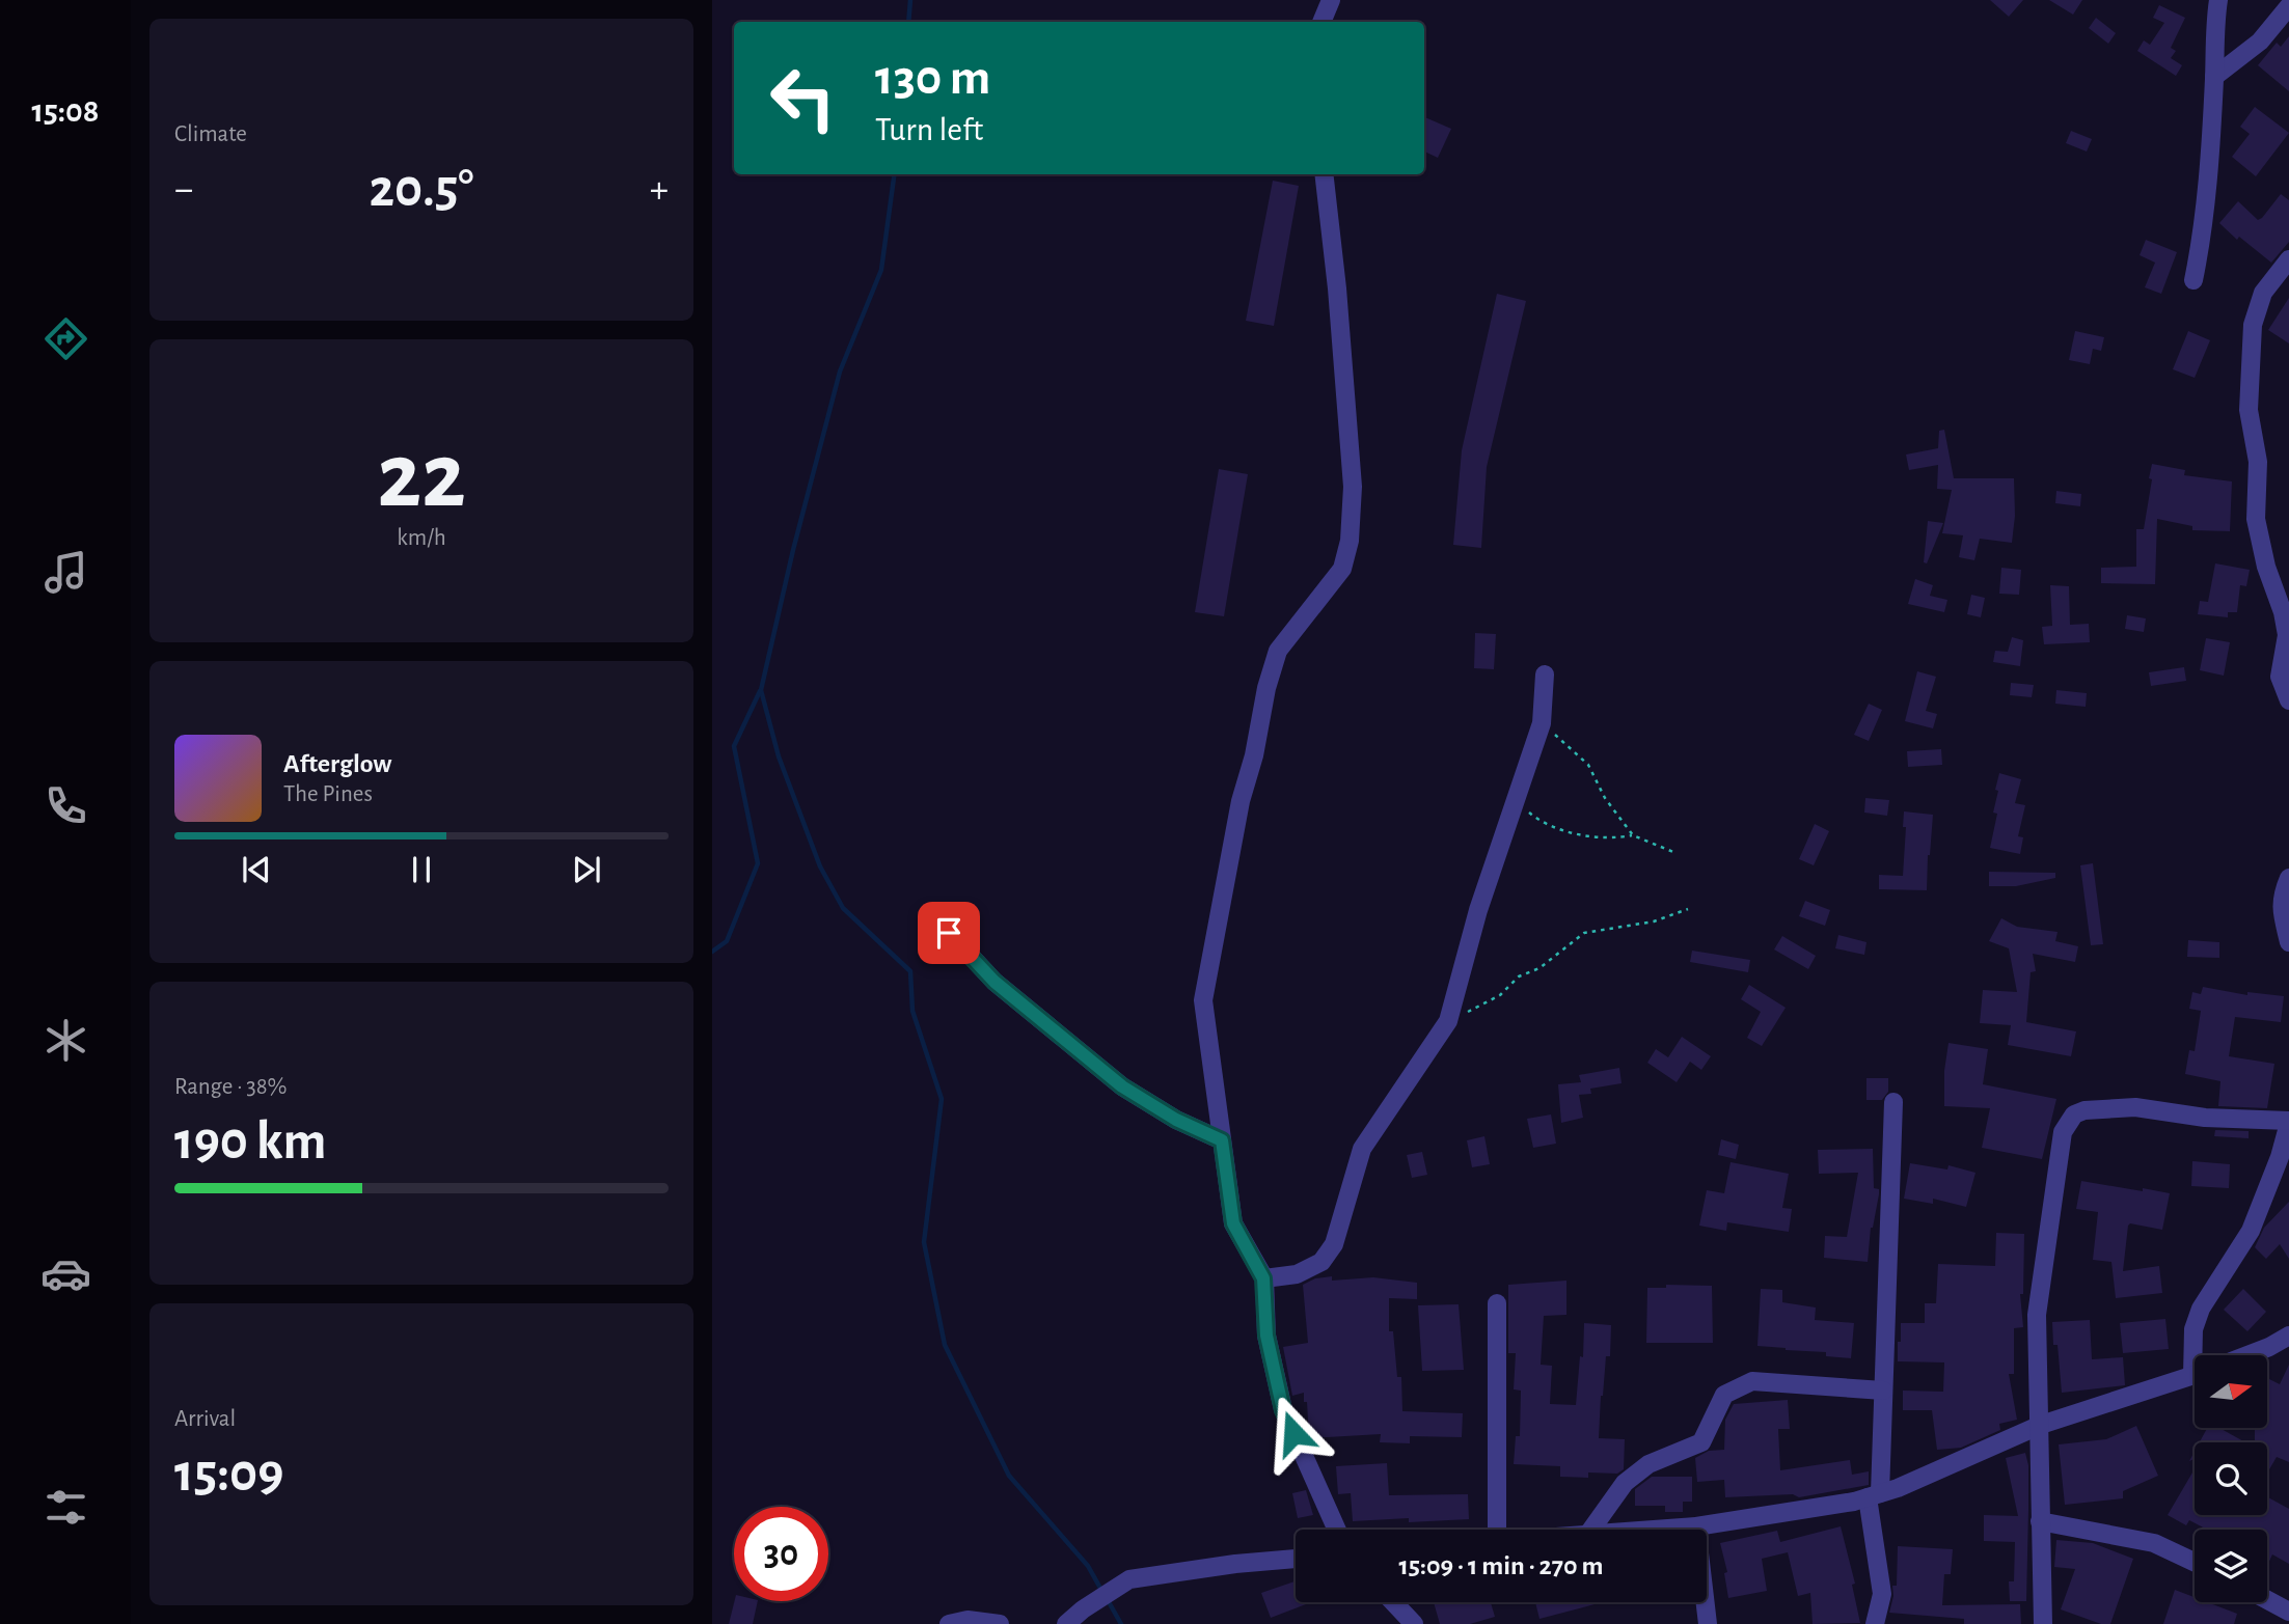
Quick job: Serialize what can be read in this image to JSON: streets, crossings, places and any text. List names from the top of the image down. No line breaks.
{"north":"right","page":{"tabs":"15:08","tile":["Climate",["22","km/h"],["Range · 38%","190 km"],["Arrival","15:09"]],"turn":["130 m","Turn left"],"heat":["−","20.5°","+"],"song":["Afterglow","The Pines"],"limit":"30","trip":"15:09 · 1 min · 270 m"}}
